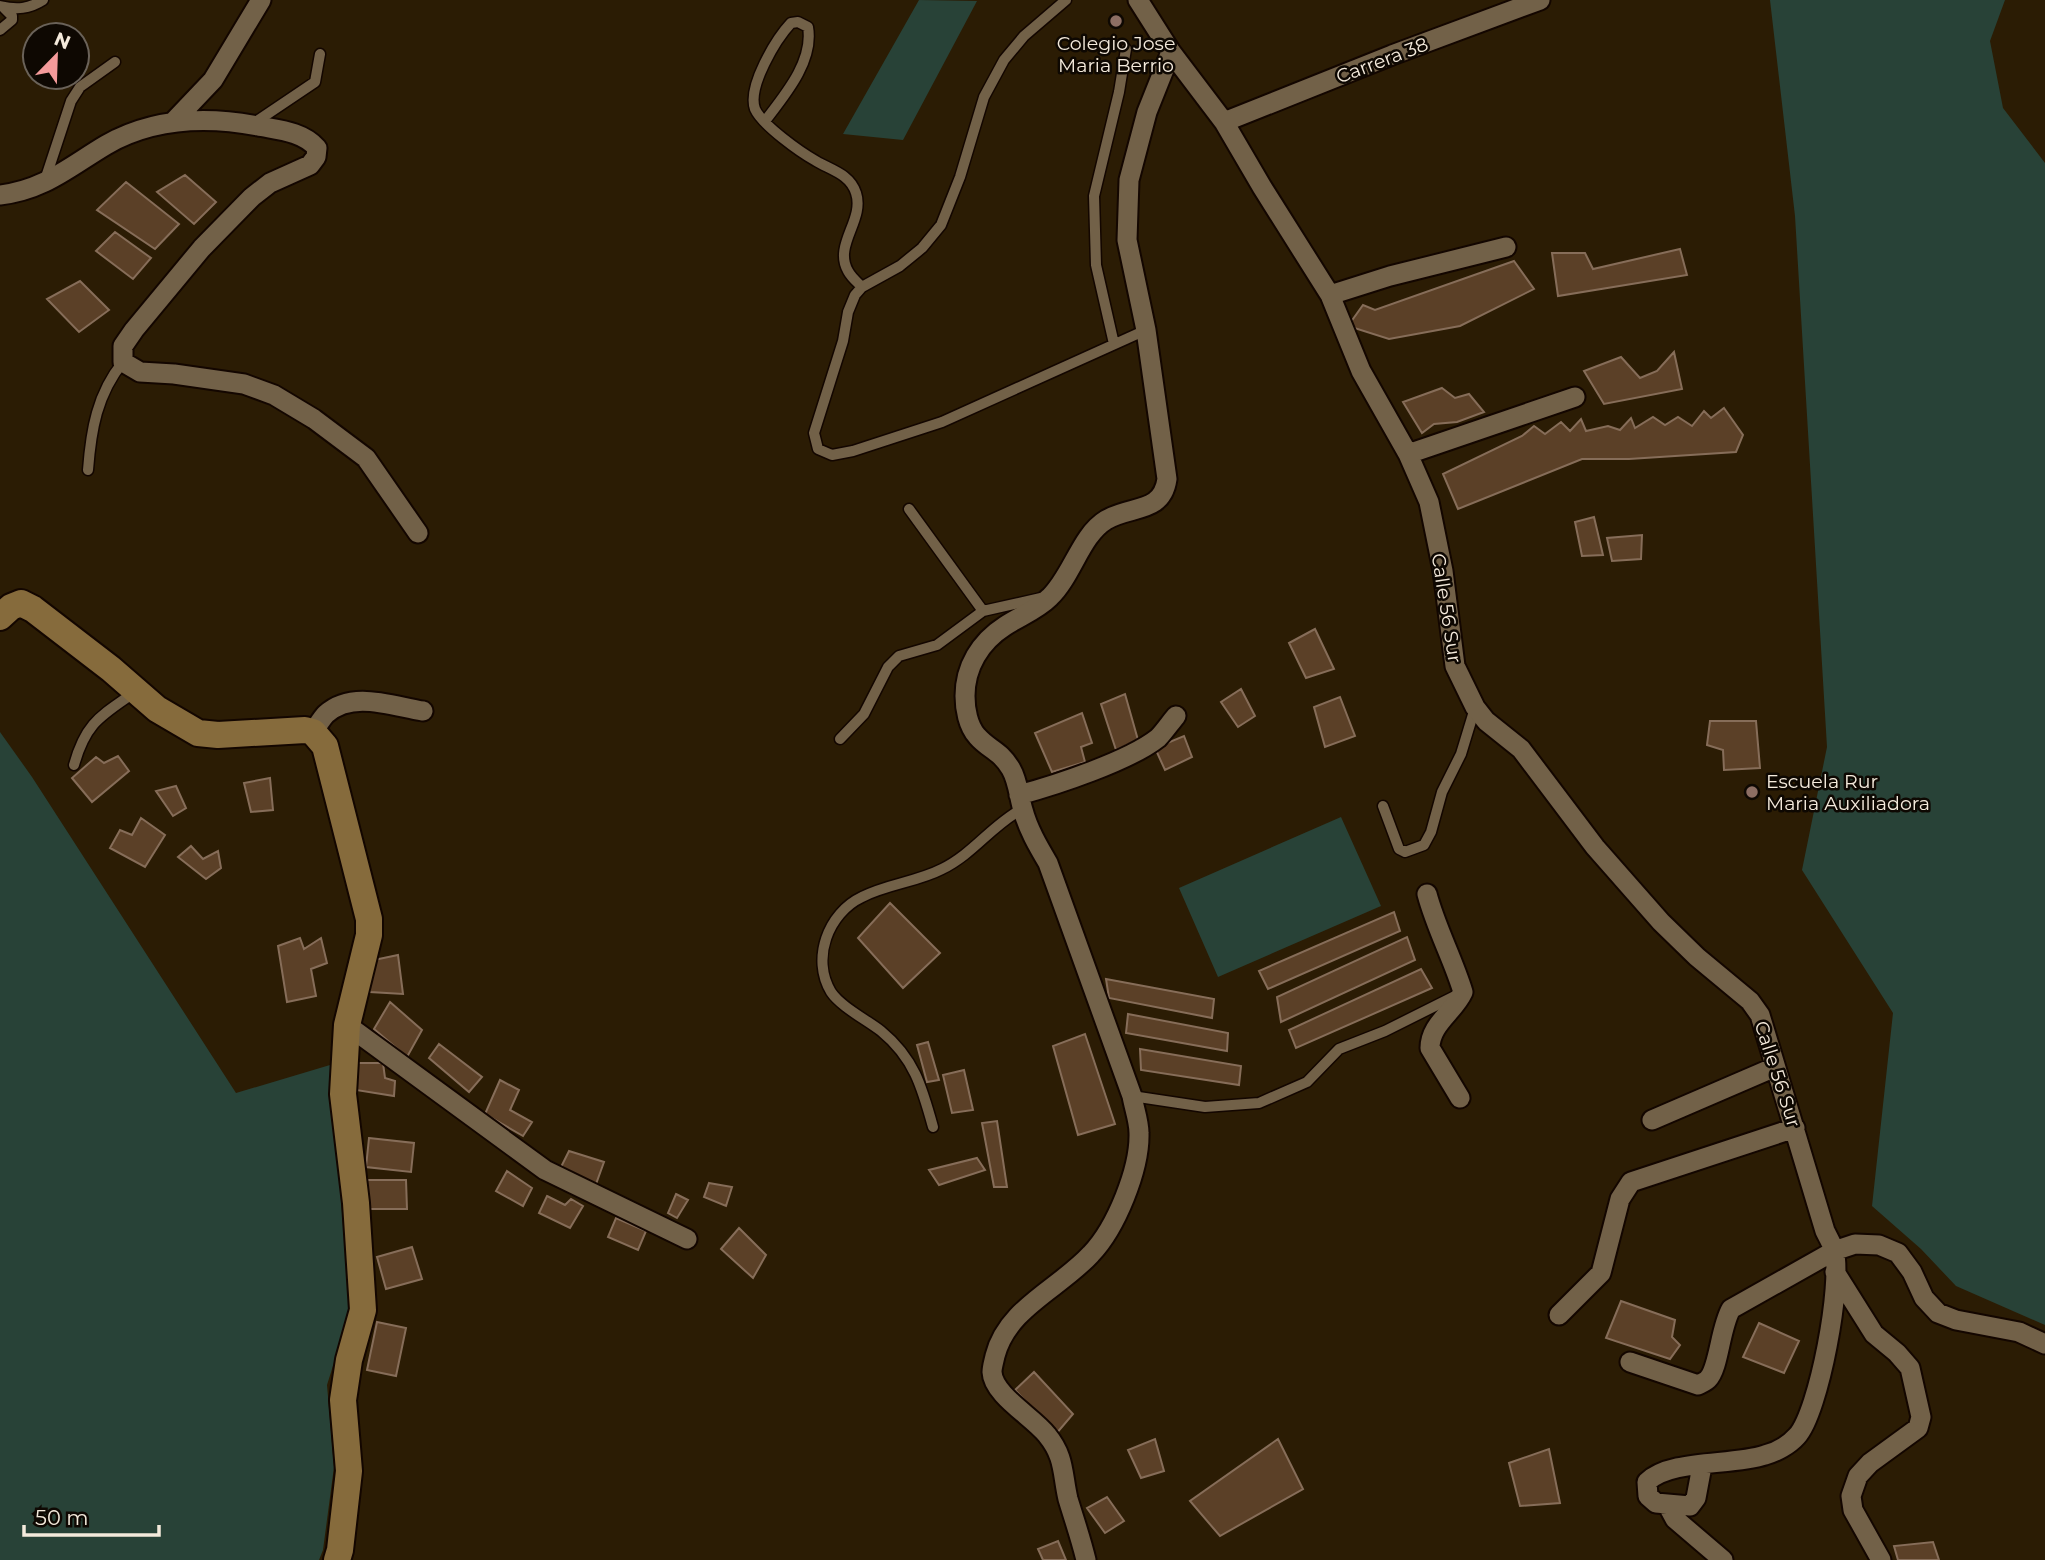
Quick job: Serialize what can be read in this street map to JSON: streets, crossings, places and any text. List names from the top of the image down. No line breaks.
{"streets":{"street":["Carrera 38","Calle 56 Sur"]},"crossings":[["Carrera 38","Calle 56 Sur"]],"places":["Colegio Jose Maria Berrio","Escuela Rur Maria Auxiliadora"],"scale_bar":"50 m","north":"top right"}
